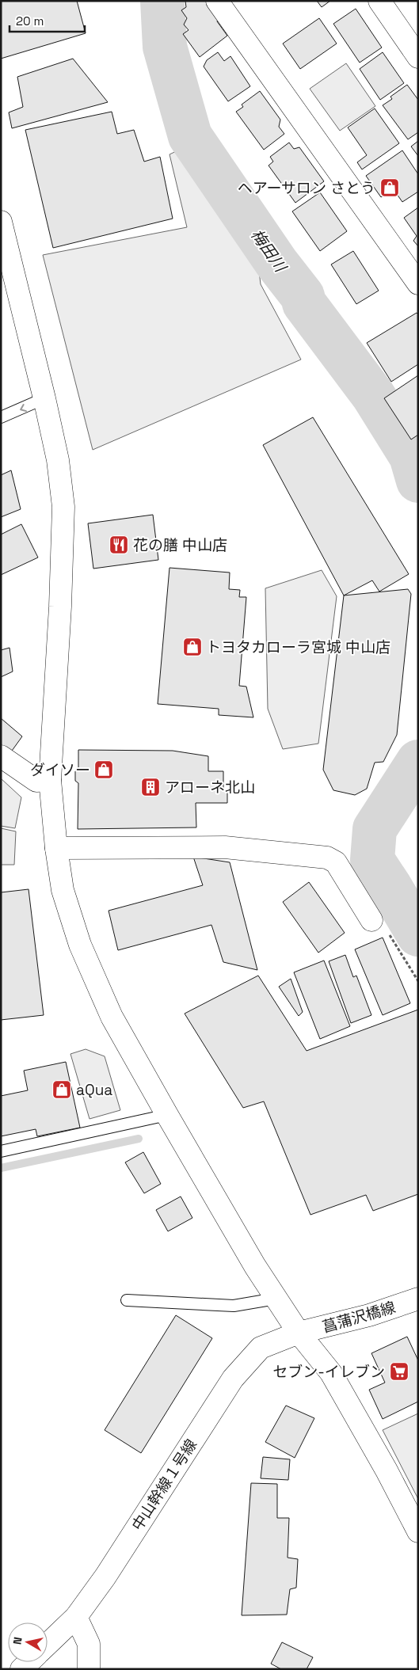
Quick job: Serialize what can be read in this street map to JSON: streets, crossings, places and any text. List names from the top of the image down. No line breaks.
{"streets":{"street":["菖蒲沢橋線","中山幹線１号線"]},"crossings":[["菖蒲沢橋線","中山幹線１号線"]],"water":["梅田川"],"places":{"shop":["ヘアーサロン さとう","トヨタカローラ宮城 中山店","ダイソー","aQua"],"restaurant":["花の膳 中山店"],"building":["アローネ北山"],"supermarket":["セブン-イレブン"]},"scale_bar":"20 m","north":"left"}
